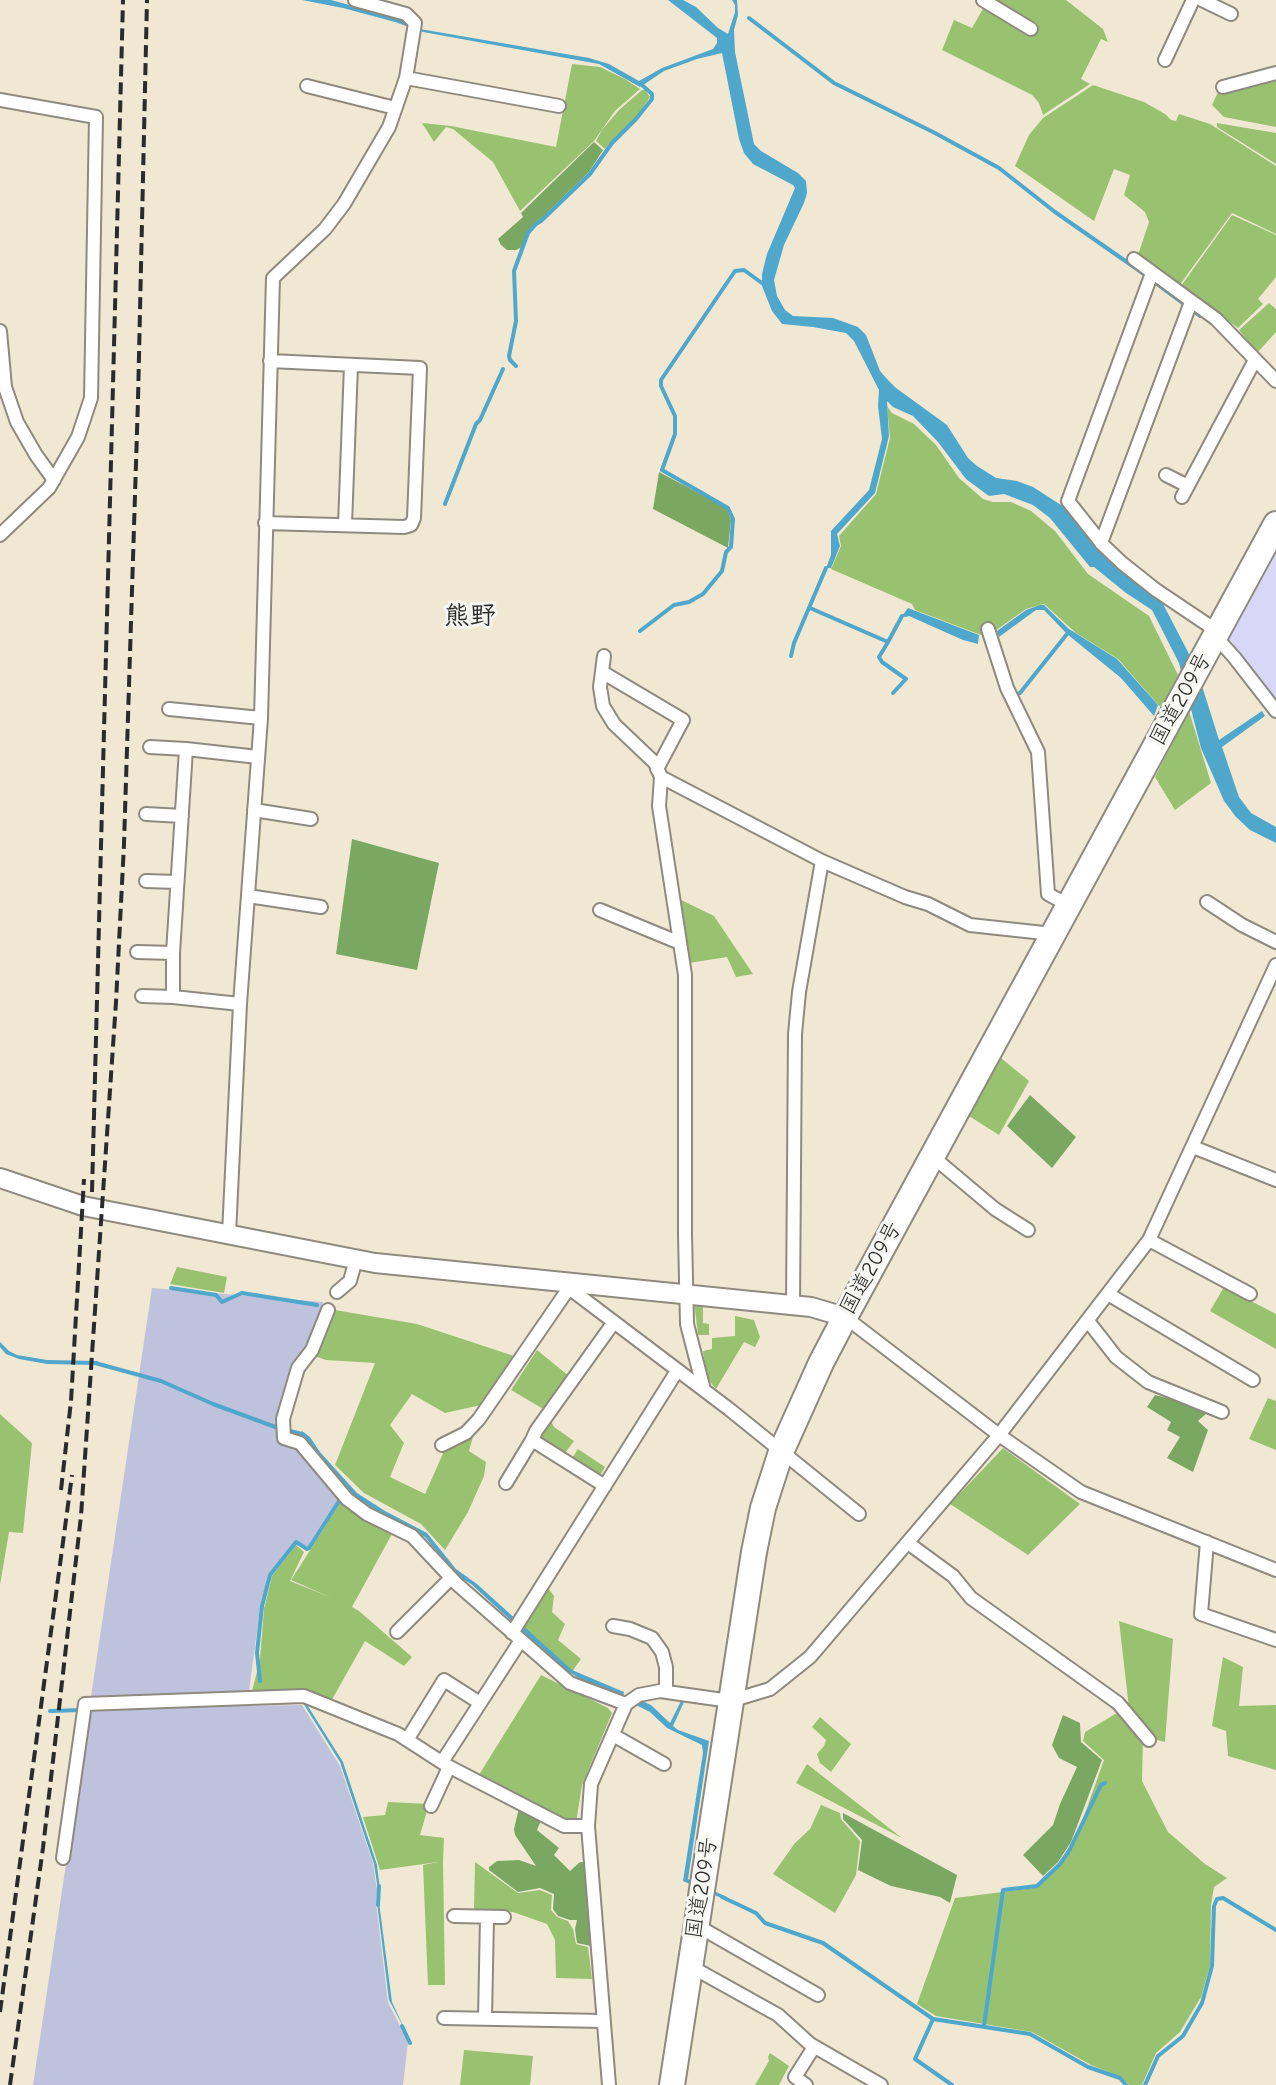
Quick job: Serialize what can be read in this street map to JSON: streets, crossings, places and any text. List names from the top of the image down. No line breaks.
{"streets":{"highway":["国道209号"]},"districts":["熊野"]}
